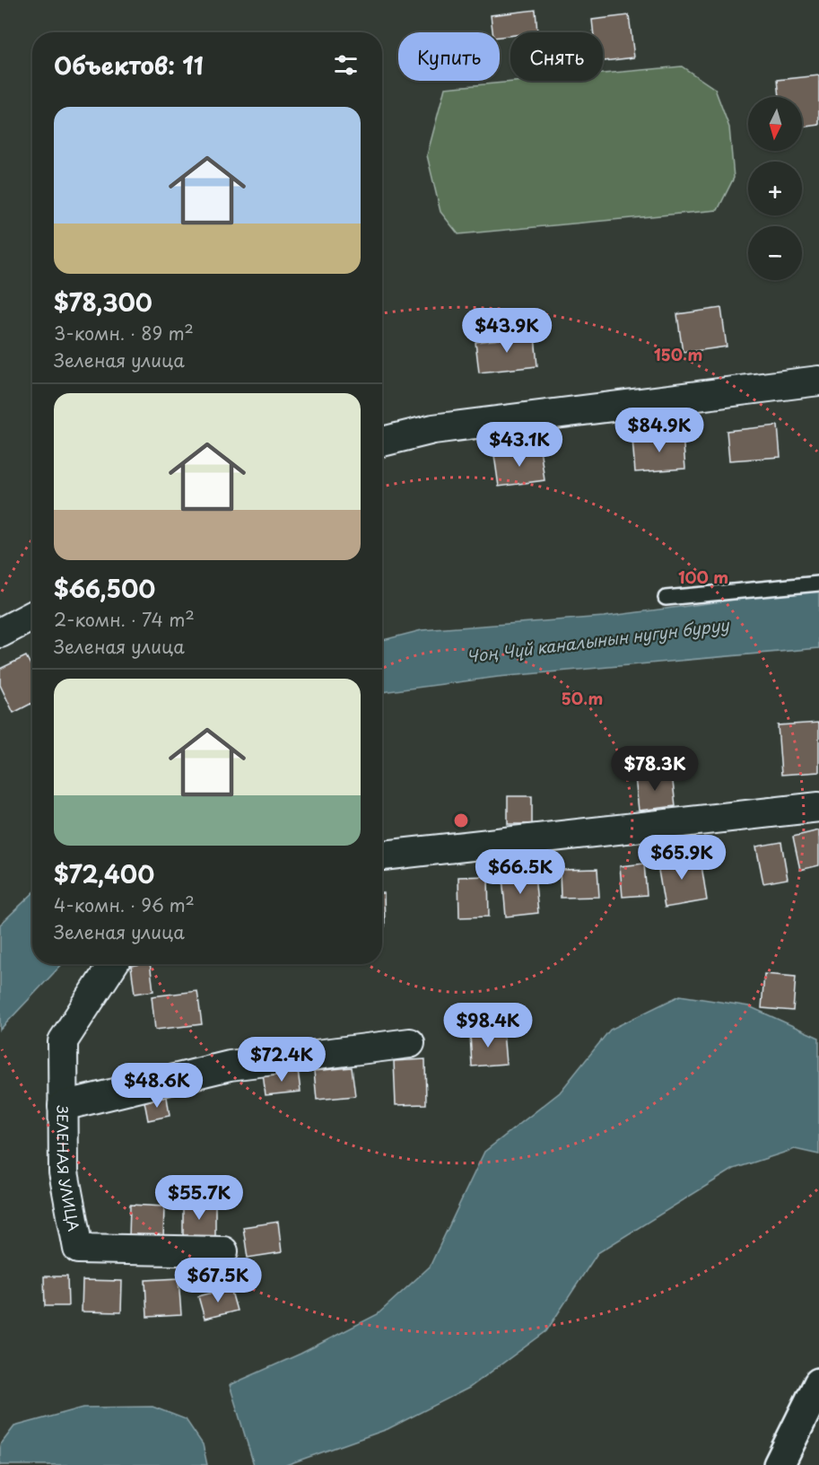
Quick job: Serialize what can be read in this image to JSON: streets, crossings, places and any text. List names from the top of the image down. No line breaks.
{"streets":{"street":["ЗЕЛЕНАЯ УЛИЦА"]},"water":["Чоң Чүй каналынын нугун буруу"],"north":"bottom","page":{"chip":["Купить","Снять"],"heading":"Объектов: 11","map_buttons":["+","−"],"list":[{"name":"$78,300","note":"3-комн. · 89 m² · Зеленая улица"},{"name":"$66,500","note":"2-комн. · 74 m² · Зеленая улица"},{"name":"$72,400","note":"4-комн. · 96 m² · Зеленая улица"}],"price":["$43.9K","$84.9K","$43.1K","$78.3K","$65.9K","$66.5K","$98.4K","$72.4K","$48.6K","$55.7K","$67.5K"]},"rings":["150 m","100 m","50 m"]}
